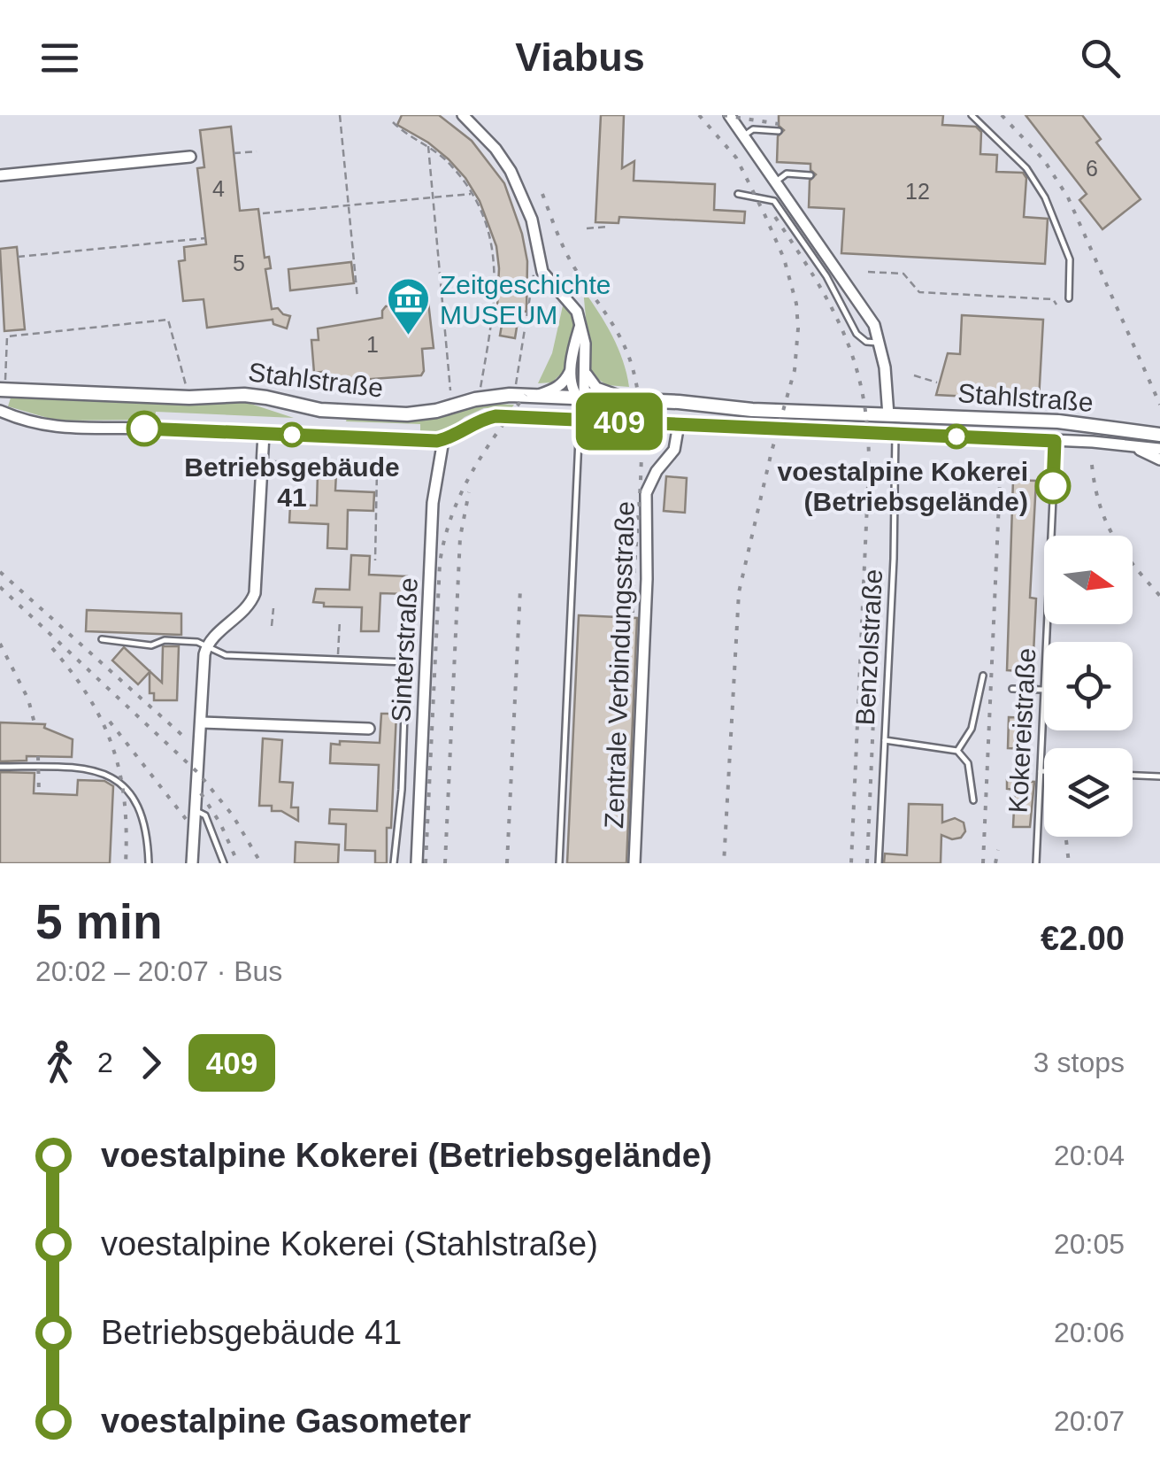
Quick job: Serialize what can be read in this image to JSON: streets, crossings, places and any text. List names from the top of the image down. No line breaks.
{"streets":{"street":["Stahlstraße","Sinterstraße","Zentrale Verbindungsstraße"],"lane":["Benzolstraße","Kokereistraße"]},"places":{"museum":["Zeitgeschichte MUSEUM"],"other":["Betriebsgebäude 41","voestalpine Kokerei (Betriebsgelände)"]},"lines":["bus line 409"],"house_numbers":["6","4","12","5","1"],"north":"right","page":{"header":"Viabus","on_map":"409","heading":["5 min","20:02 – 20:07 · Bus","€2.00"],"legs":["2","409","3 stops"],"list":[{"name":"voestalpine Kokerei (Betriebsgelände)","value":"20:04"},{"name":"voestalpine Kokerei (Stahlstraße)","value":"20:05"},{"name":"Betriebsgebäude 41","value":"20:06"},{"name":"voestalpine Gasometer","value":"20:07"}]}}
